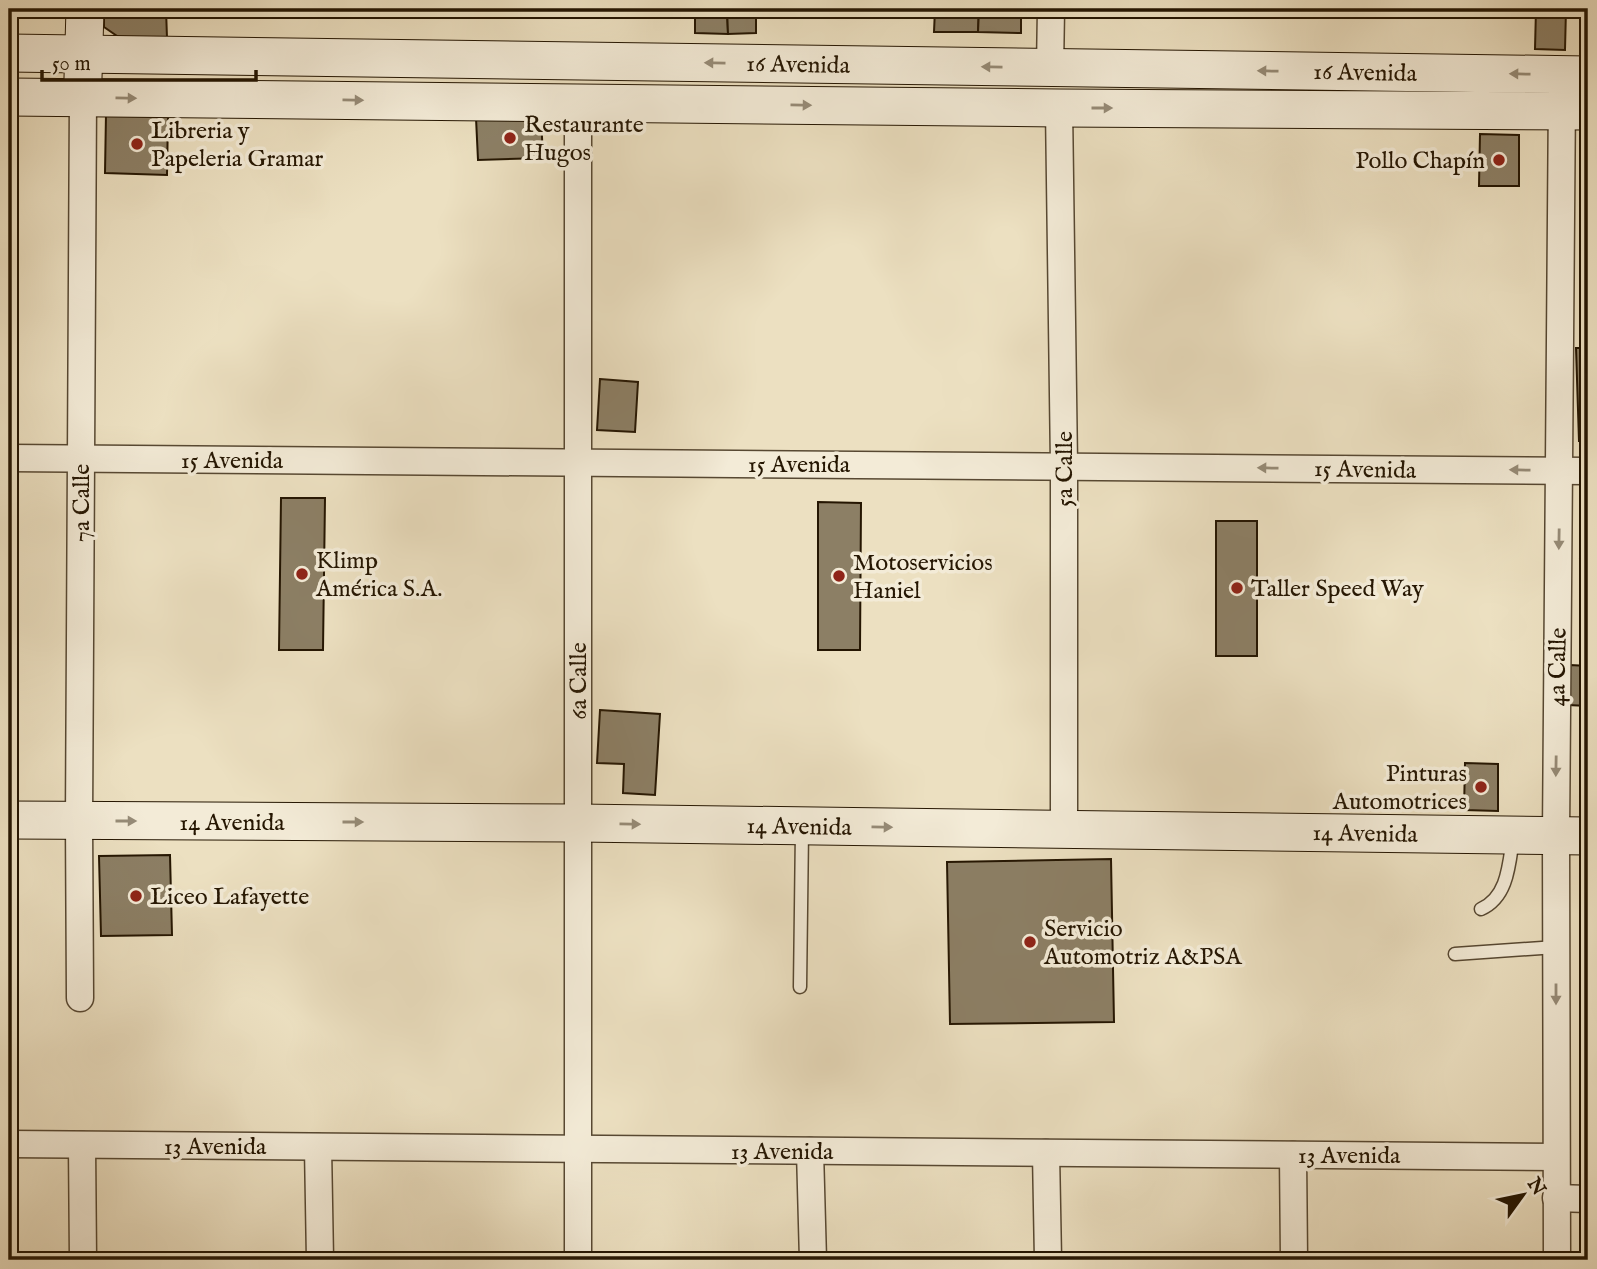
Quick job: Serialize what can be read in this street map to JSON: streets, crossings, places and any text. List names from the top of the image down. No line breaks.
{"streets":{"main road":["16 Avenida","7a Calle","14 Avenida"],"street":["15 Avenida","5a Calle","4a Calle","6a Calle","13 Avenida"]},"crossings":[["16 Avenida","5a Calle"],["16 Avenida","7a Calle"],["16 Avenida","4a Calle"],["16 Avenida","6a Calle"],["15 Avenida","5a Calle"],["15 Avenida","7a Calle"],["15 Avenida","4a Calle"],["15 Avenida","6a Calle"],["5a Calle","14 Avenida"],["7a Calle","14 Avenida"],["4a Calle","14 Avenida"],["4a Calle","13 Avenida"],["6a Calle","14 Avenida"],["6a Calle","13 Avenida"]],"one_way":["4a Calle","14 Avenida"],"places":["Restaurante Hugos","Libreria y Papeleria Gramar","Pollo Chapín","Klimp América S.A.","Motoservicios Haniel","Taller Speed Way","Pinturas Automotrices","Liceo Lafayette","Servicio Automotriz A&PSA"],"scale_bar":"50 m","north":"top right"}
